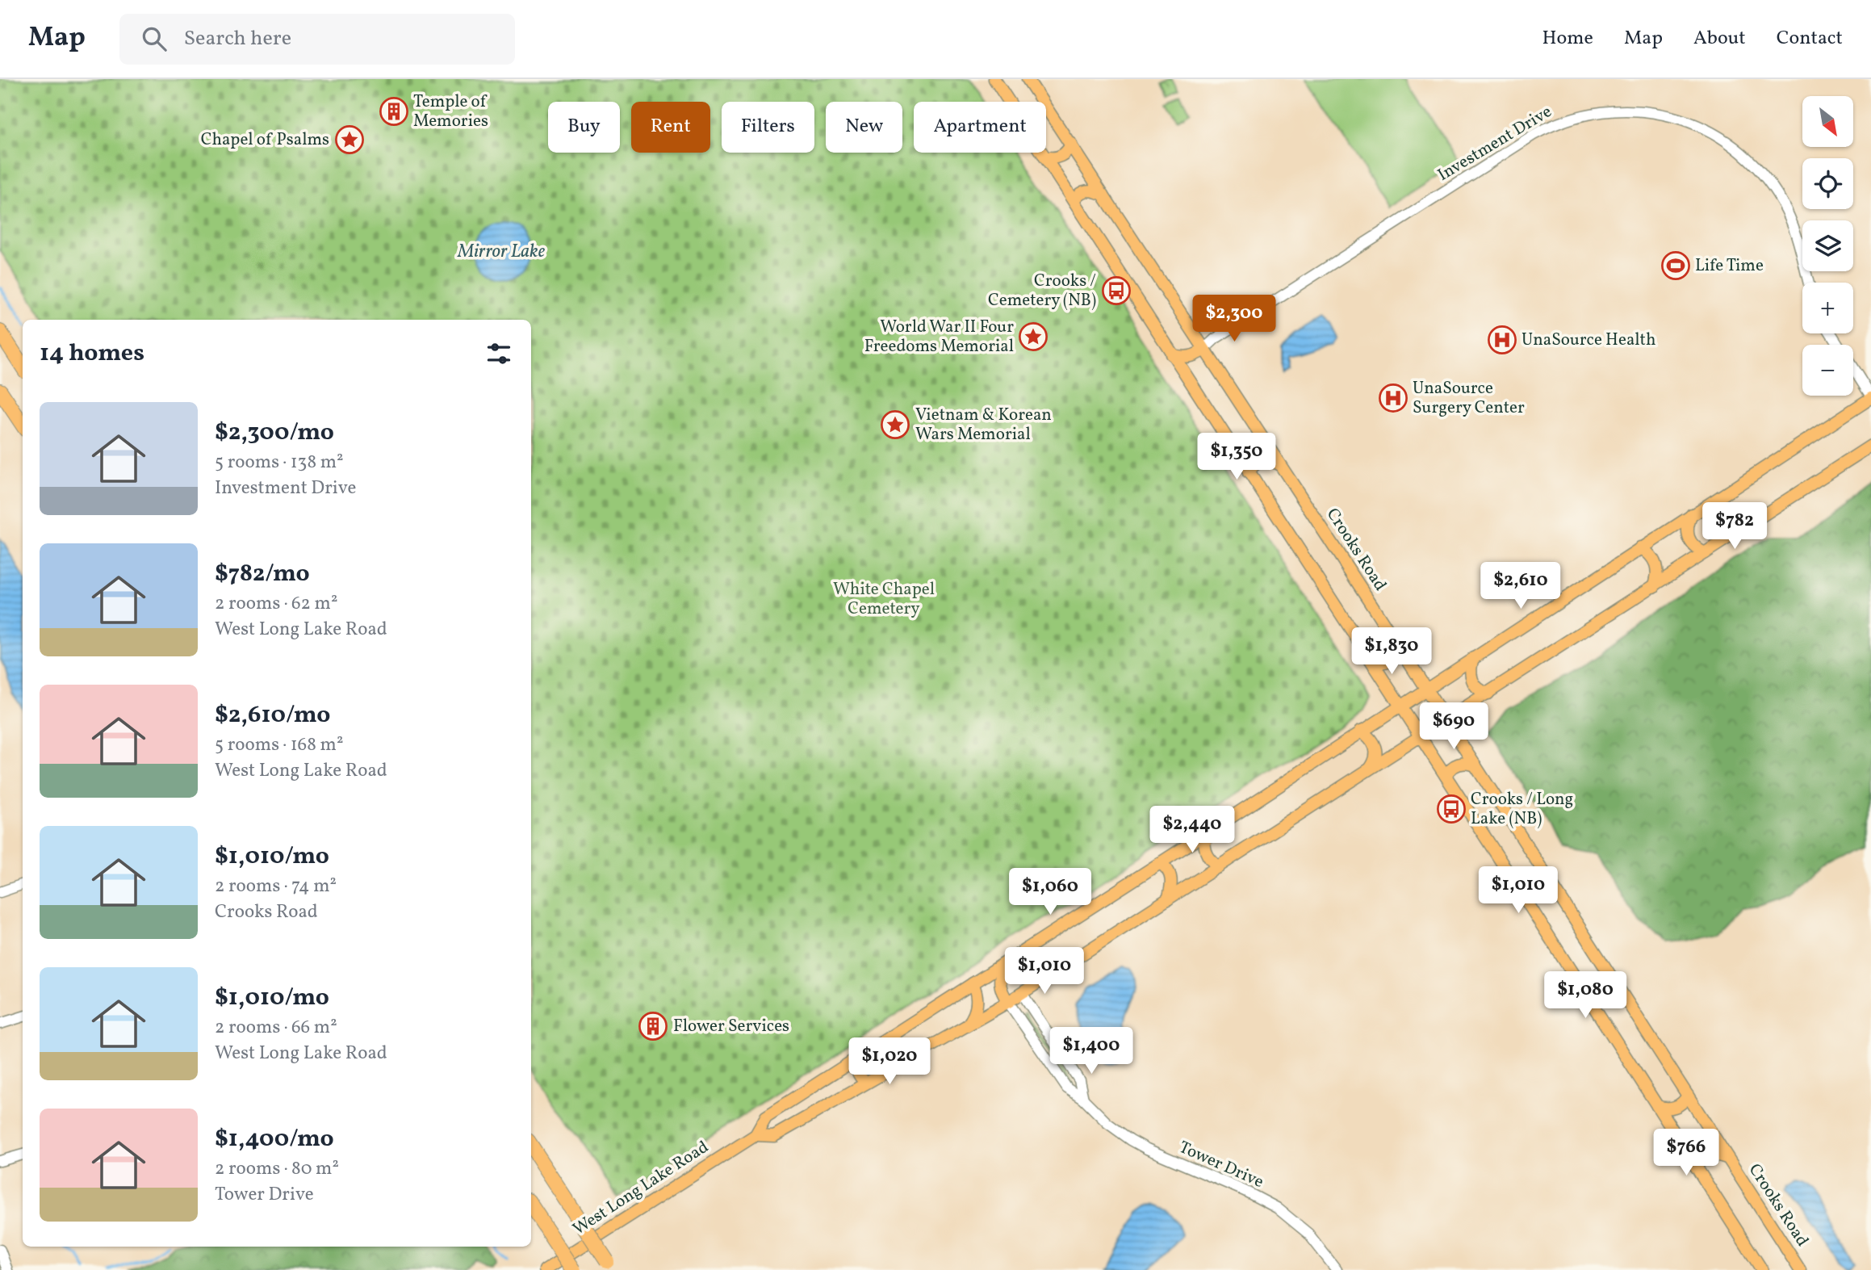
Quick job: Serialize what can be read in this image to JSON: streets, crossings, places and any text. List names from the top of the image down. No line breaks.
{"streets":{"main road":["Crooks Road","West Long Lake Road"],"street":["Investment Drive","Tower Drive"]},"crossings":[["Investment Drive","Crooks Road"],["Crooks Road","West Long Lake Road"],["Tower Drive","West Long Lake Road"]],"water":["Mirror Lake"],"parks":["White Chapel Cemetery"],"places":{"building":["Temple of Memories","Flower Services"],"place":["Chapel of Psalms","World War II Four Freedoms Memorial","Vietnam & Korean Wars Memorial"],"sports":["Life Time"],"bus stop":["Crooks / Cemetery (NB)","Crooks / Long Lake (NB)"],"hospital":["UnaSource Health","UnaSource Surgery Center"]},"north":"bottom right","page":{"header":"Map","search":"Search here","nav":["Home","Map","About","Contact"],"map_buttons":["+","−"],"chip":["Buy","Rent","Filters","New","Apartment"],"price":["$2,300","$1,350","$782","$2,610","$1,830","$690","$2,440","$1,010","$1,060","$1,010","$1,080","$1,400","$1,020","$766"],"heading":"14 homes","list":[{"name":"$2,300/mo","note":"5 rooms · 138 m² · Investment Drive"},{"name":"$782/mo","note":"2 rooms · 62 m² · West Long Lake Road"},{"name":"$2,610/mo","note":"5 rooms · 168 m² · West Long Lake Road"},{"name":"$1,010/mo","note":"2 rooms · 74 m² · Crooks Road"},{"name":"$1,010/mo","note":"2 rooms · 66 m² · West Long Lake Road"},{"name":"$1,400/mo","note":"2 rooms · 80 m² · Tower Drive"}]}}
